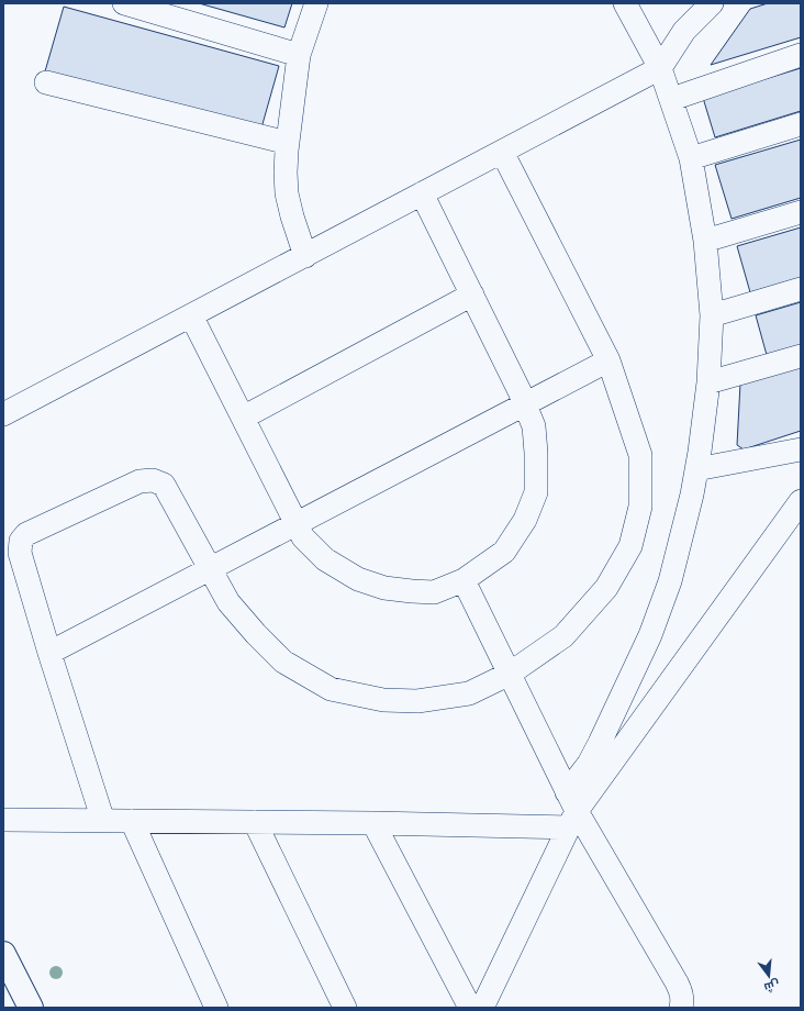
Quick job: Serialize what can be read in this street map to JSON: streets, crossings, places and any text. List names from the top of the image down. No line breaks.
{"north":"bottom"}
